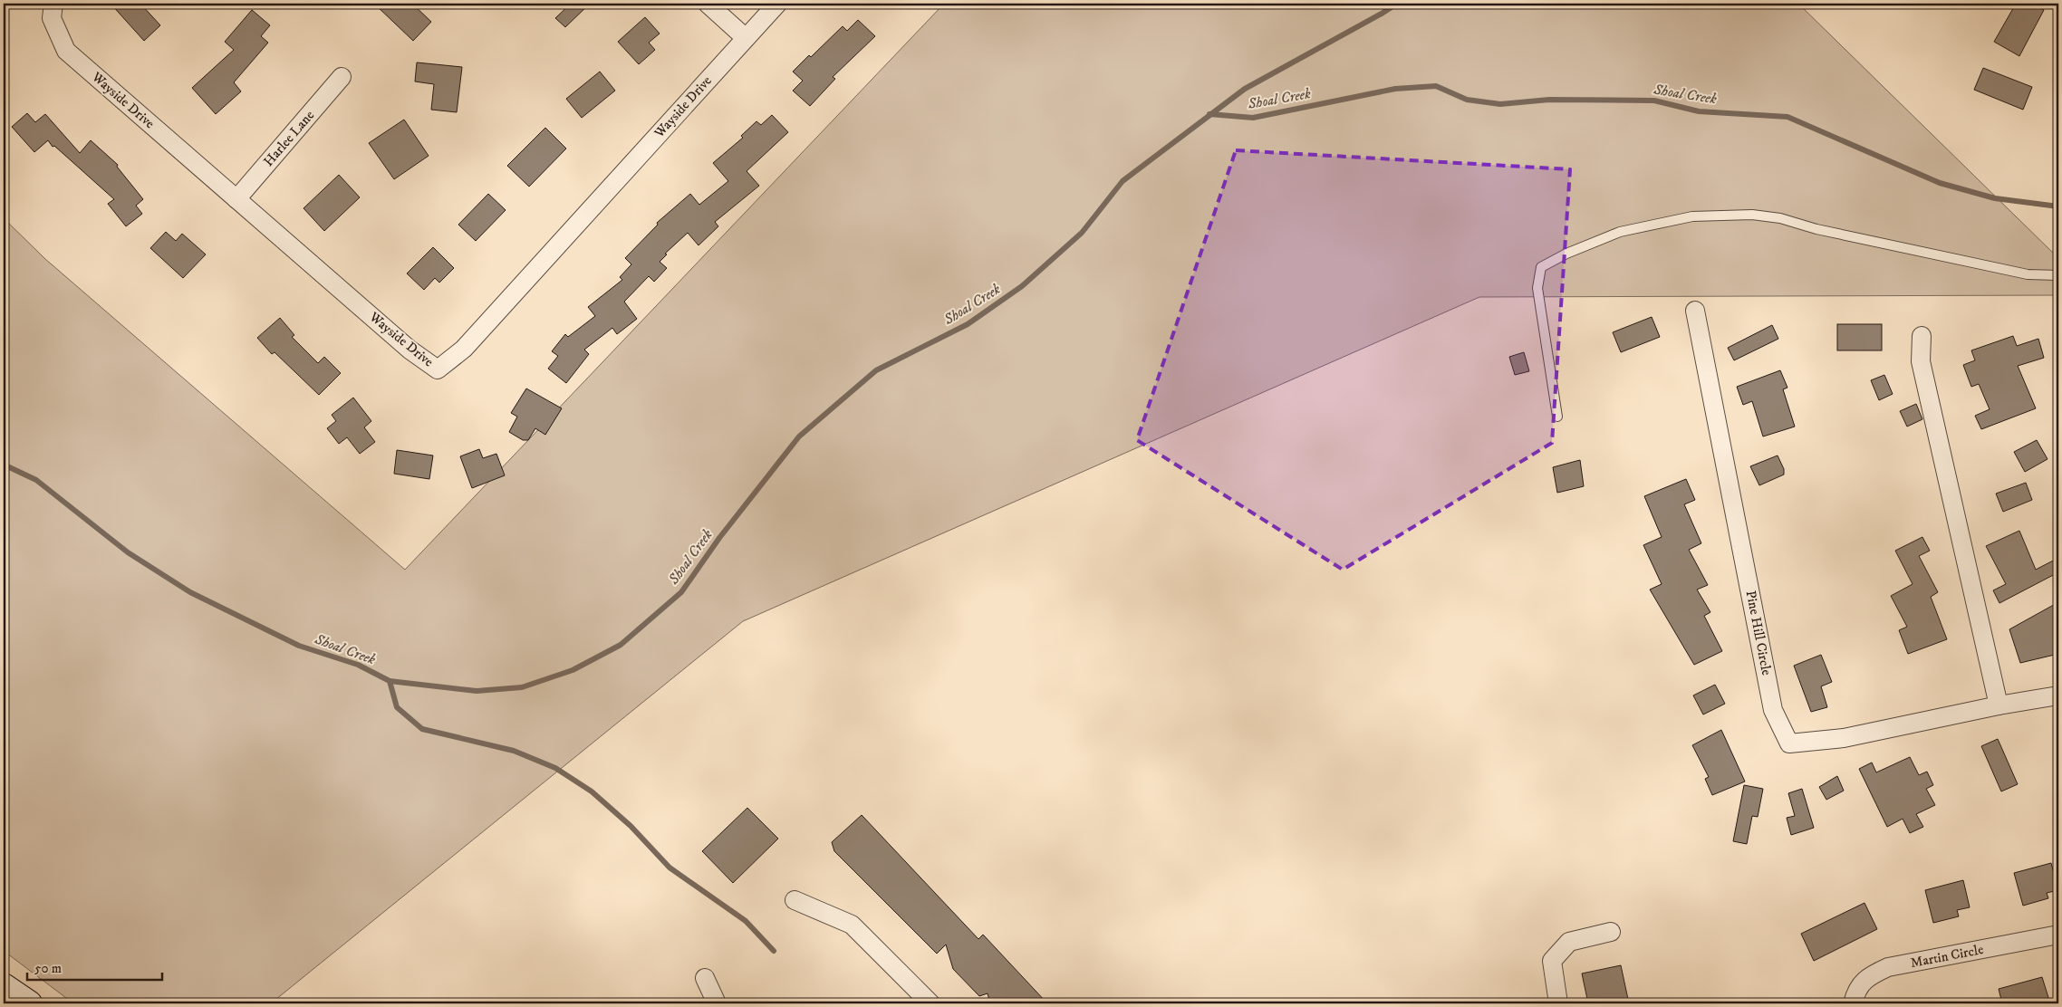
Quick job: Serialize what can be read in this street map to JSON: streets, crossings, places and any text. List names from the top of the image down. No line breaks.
{"streets":{"street":["Wayside Drive","Harlee Lane","Pine Hill Circle","Martin Circle"]},"crossings":[["Wayside Drive","Harlee Lane"]],"water":["Shoal Creek"],"scale_bar":"50 m"}
